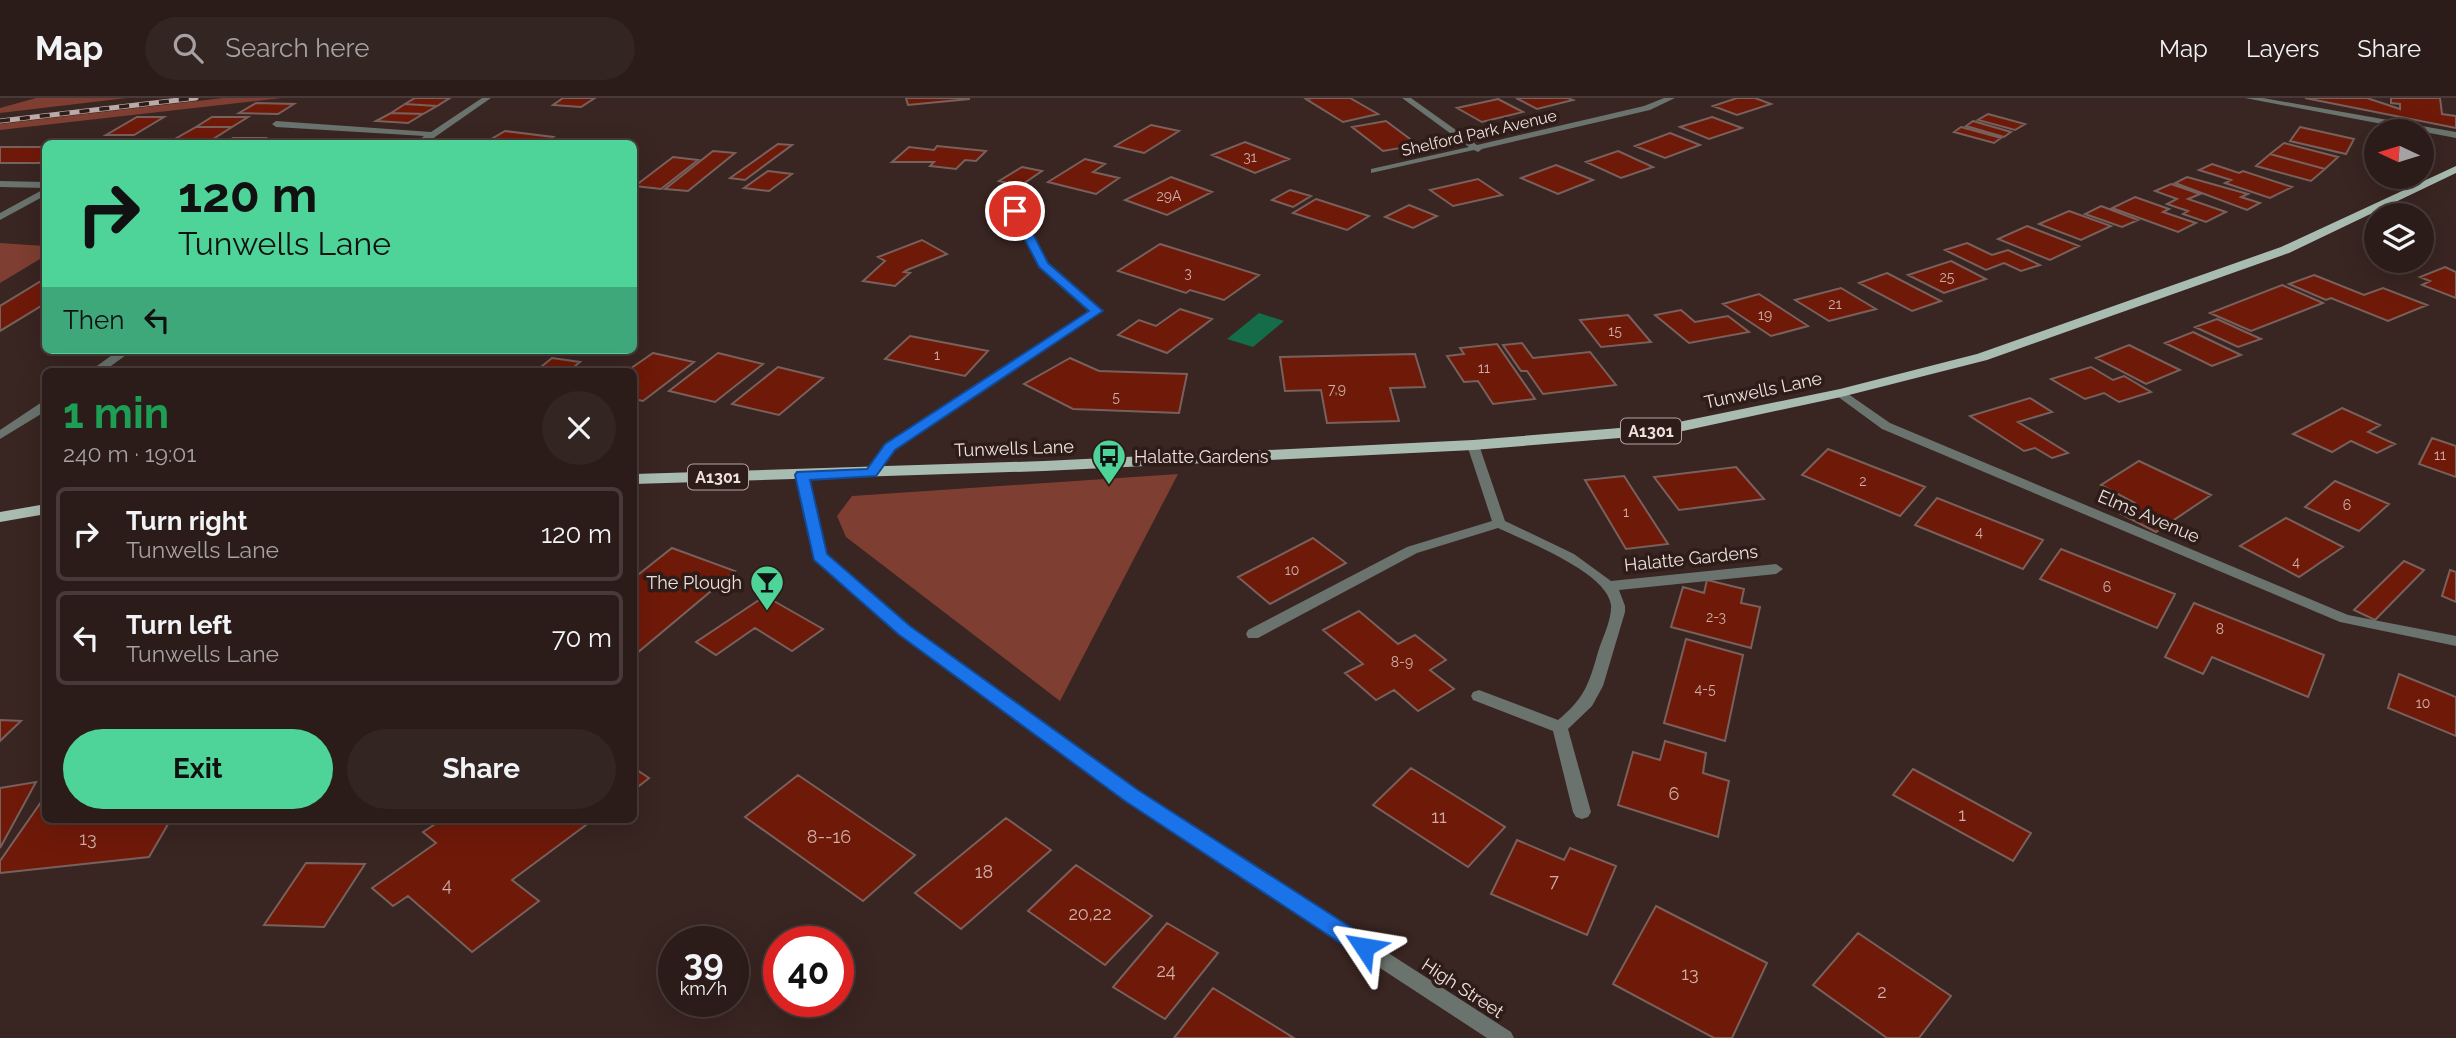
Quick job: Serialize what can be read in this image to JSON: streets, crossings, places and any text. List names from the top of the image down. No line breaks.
{"streets":{"main road":["Tunwells Lane","A1301"],"street":["Shelford Park Avenue","Elms Avenue","Halatte Gardens","High Street"]},"crossings":[["Tunwells Lane","A1301"],["Tunwells Lane","Elms Avenue"],["Tunwells Lane","High Street"],["A1301","High Street"]],"places":{"bus stop":["Halatte Gardens"],"bar":["The Plough"]},"house_numbers":["31","29A","3","25","21","19","15","1","11","7,9","5","11","2","6","1","4","4","10","6","2-3","8","8-9","4-5","10","6","1","11","8--16","13","18","7","4","20,22","24","13","2"],"north":"left","page":{"header":"Map","search":"Search here","nav":["Map","Layers","Share"],"turn":["120 m","Tunwells Lane"],"then":"Then","heading":["1 min","240 m · 19:01"],"list":[{"name":"Turn right","note":"Tunwells Lane","value":"120 m"},{"name":"Turn left","note":"Tunwells Lane","value":"70 m"}],"buttons":["Exit","Share"],"speed":"39 km/h","limit":"40"}}
